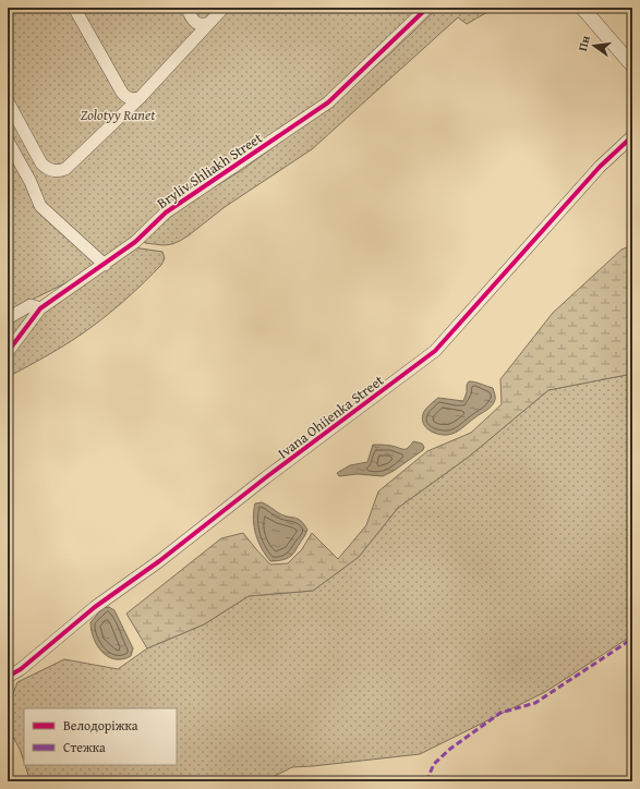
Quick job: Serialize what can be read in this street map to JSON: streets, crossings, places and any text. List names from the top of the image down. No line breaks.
{"streets":{"street":["Bryliv Shliakh Street","Ivana Ohiienka Street"]},"parks":["Zolotyy Ranet"],"legend":["Велодоріжка","Стежка"],"north":"left"}
